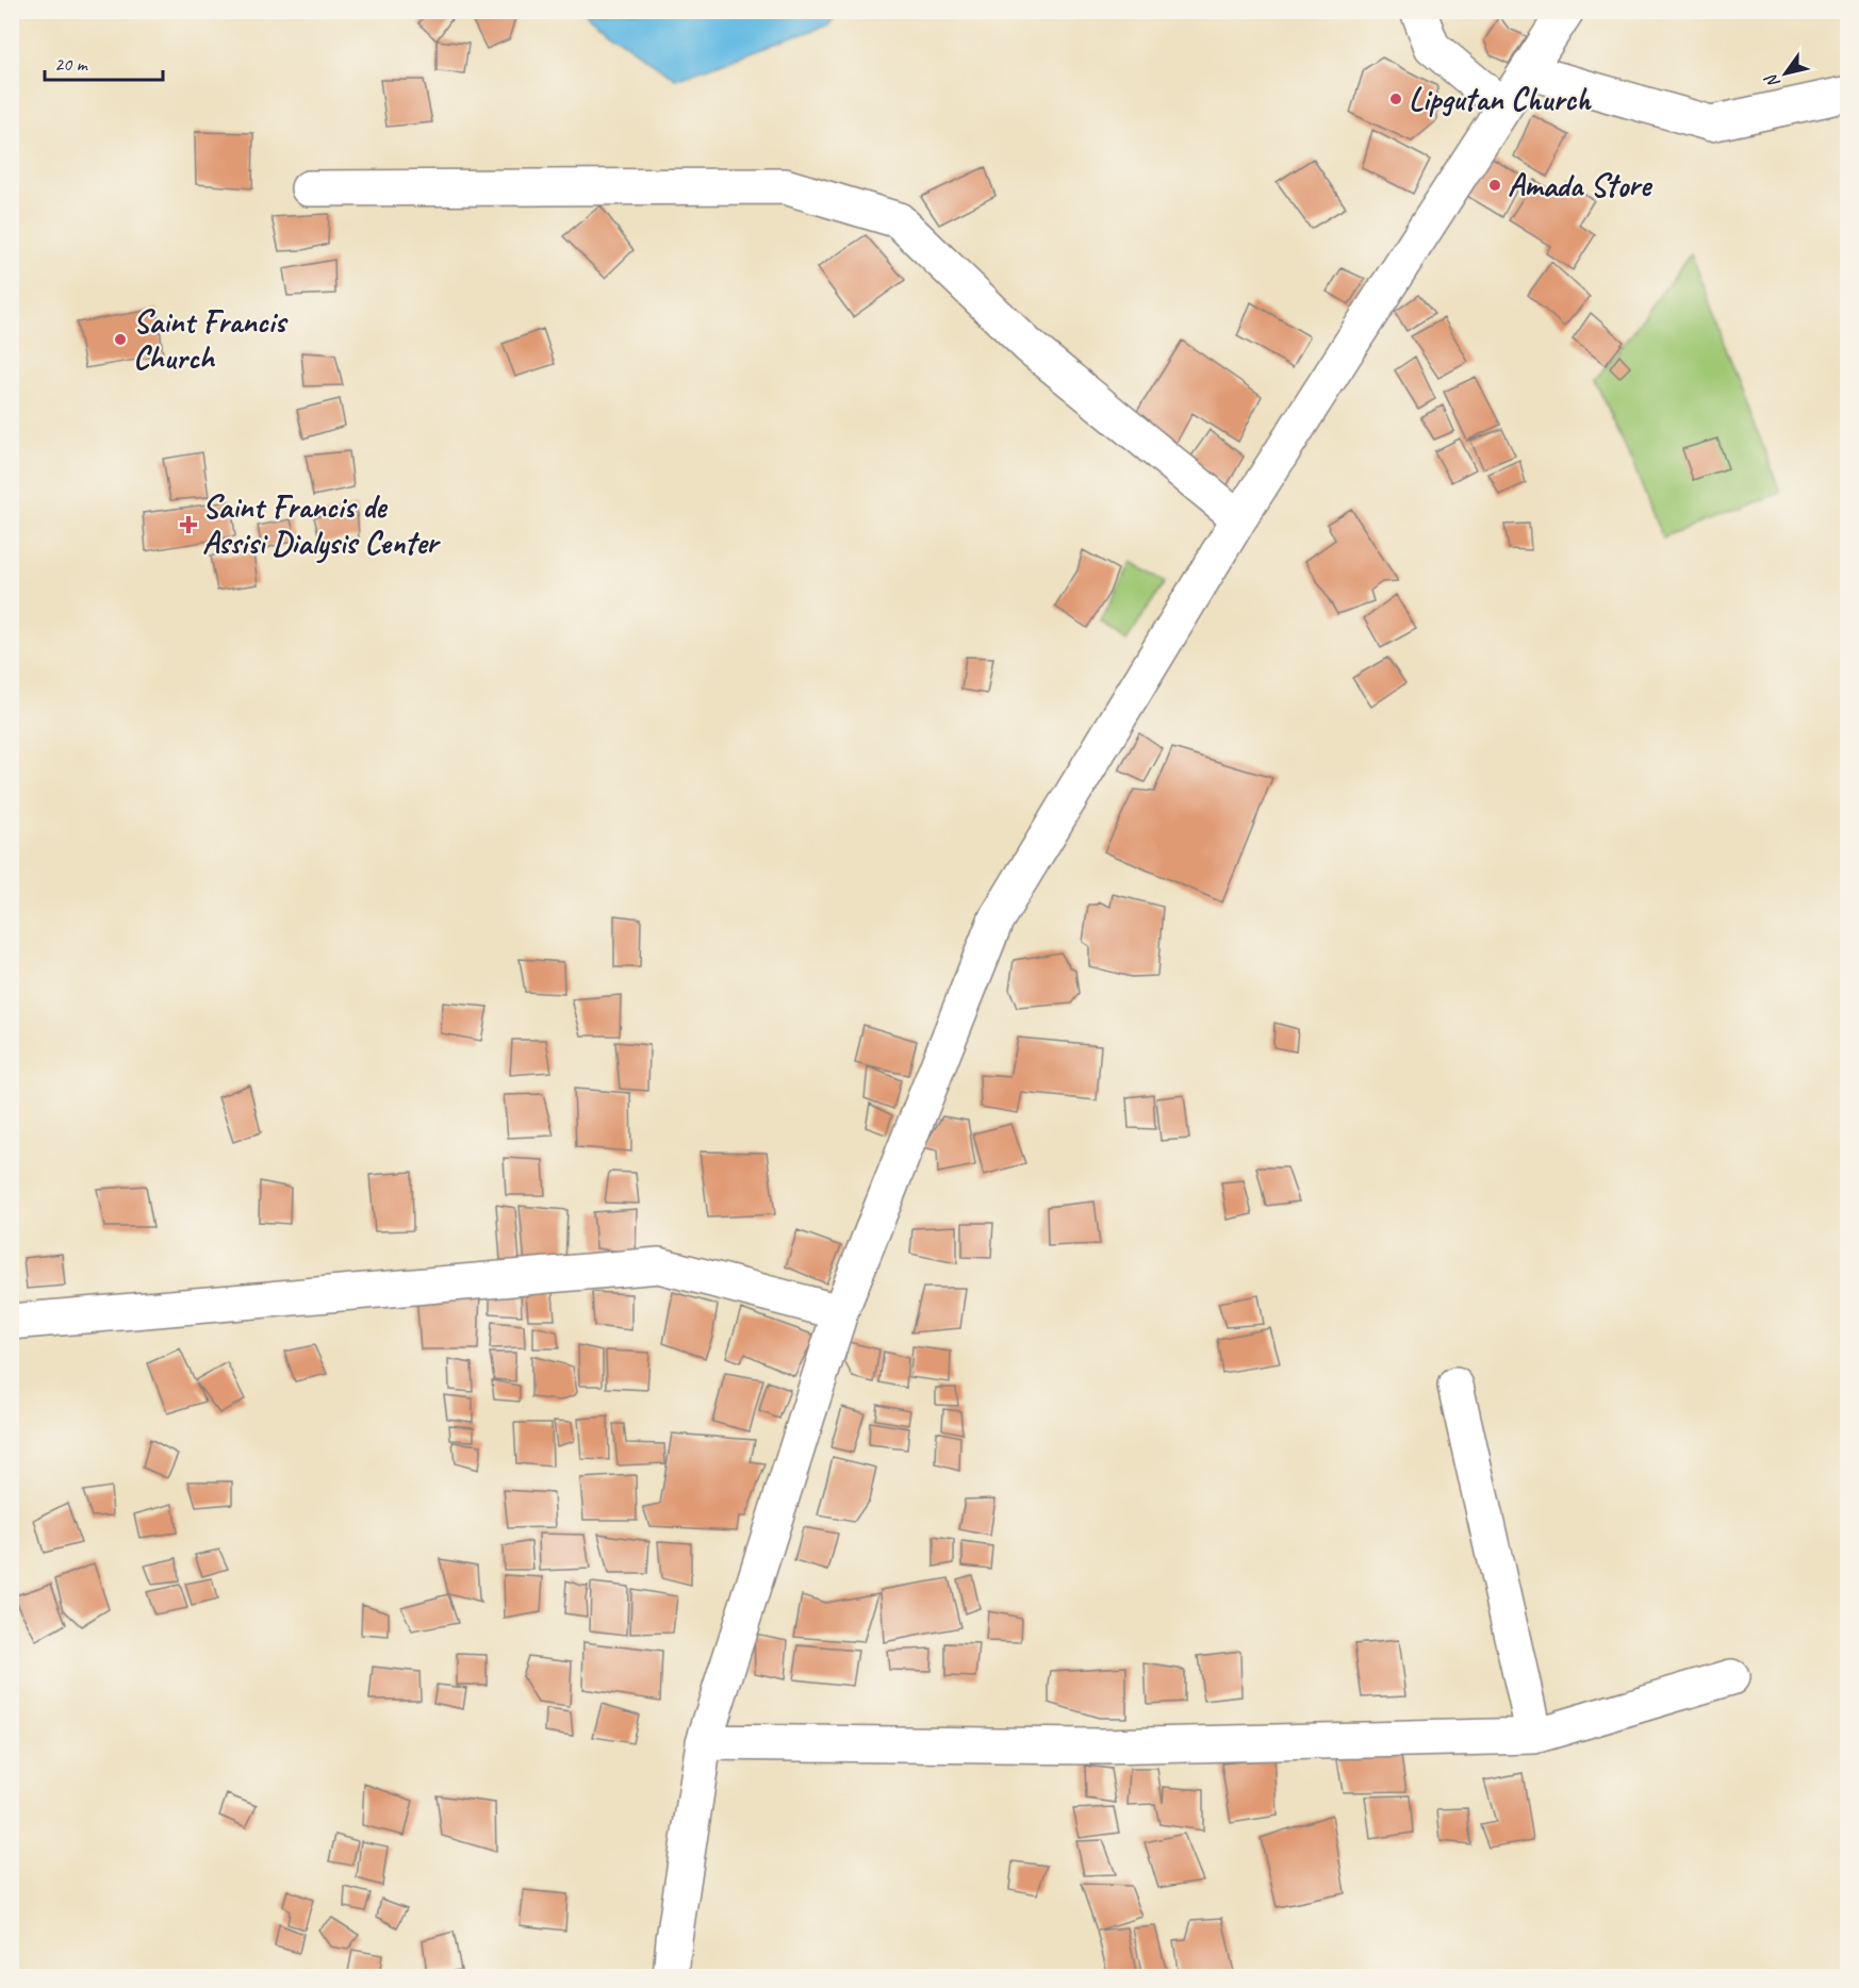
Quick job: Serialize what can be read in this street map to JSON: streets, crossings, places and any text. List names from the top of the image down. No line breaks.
{"places":{"other":["Lipgutan Church","Amada Store","Saint Francis Church"],"health":["Saint Francis de Assisi Dialysis Center"]},"scale_bar":"20 m","north":"bottom left"}
